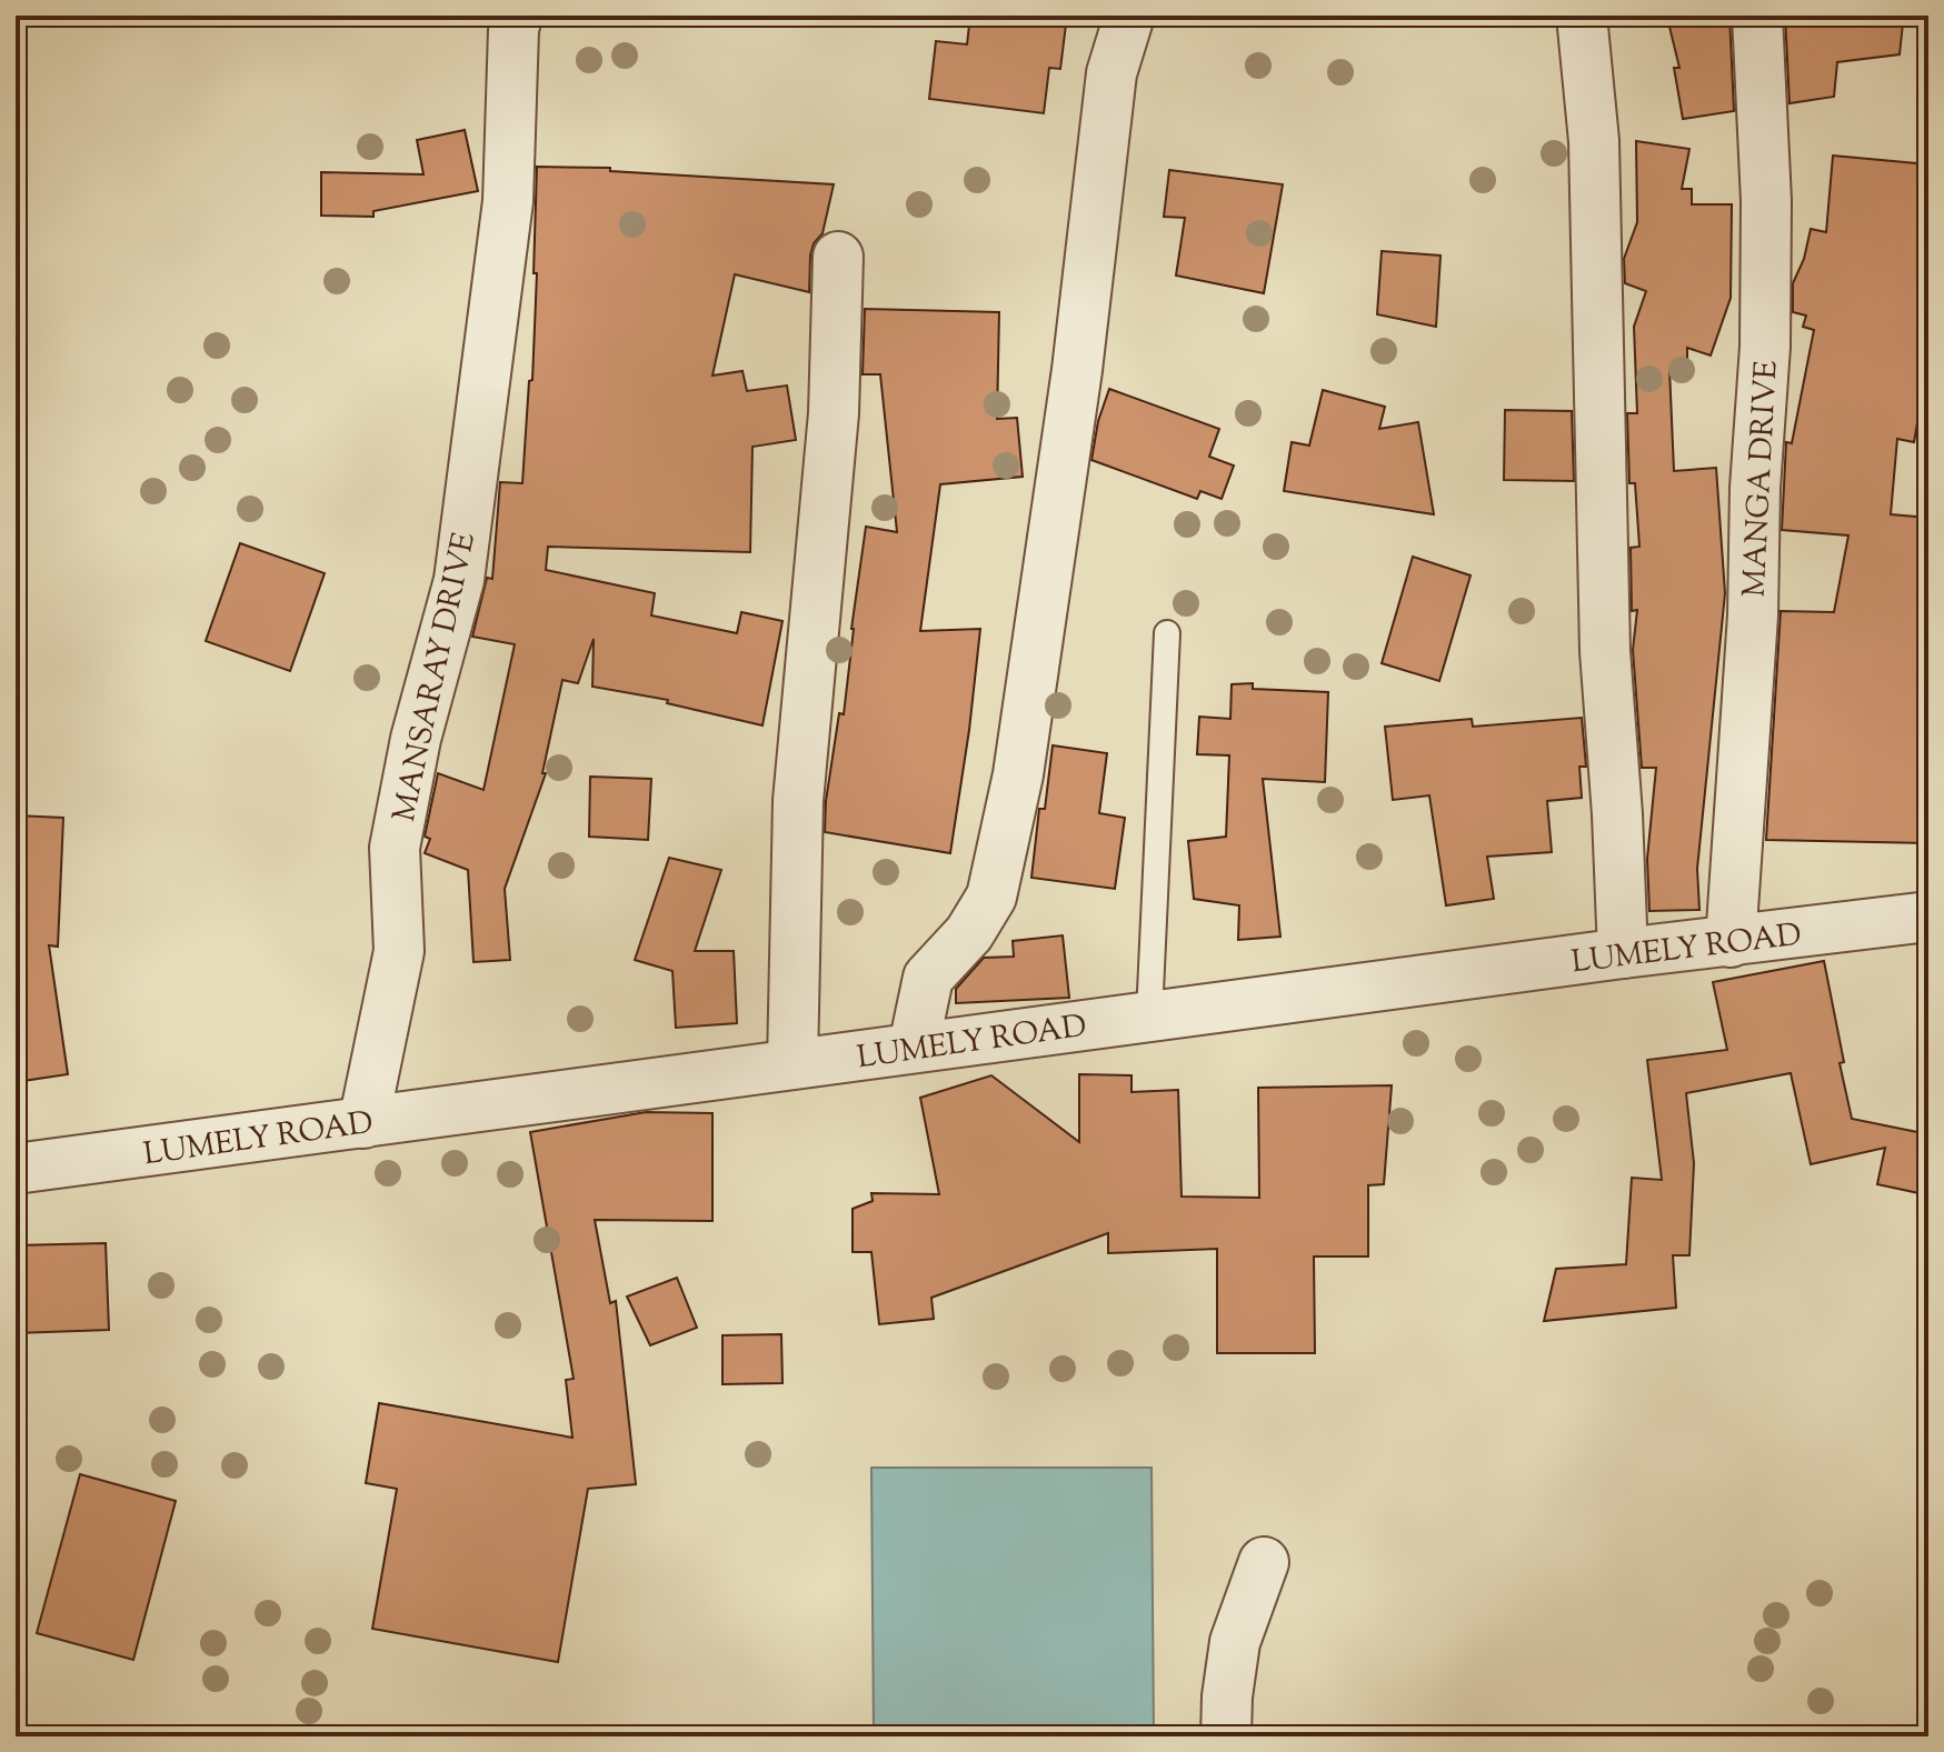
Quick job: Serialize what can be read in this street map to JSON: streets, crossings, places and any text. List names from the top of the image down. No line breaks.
{"streets":{"street":["MANGA DRIVE","MANSARAY DRIVE","LUMELY ROAD"]},"crossings":[["MANGA DRIVE","LUMELY ROAD"],["MANSARAY DRIVE","LUMELY ROAD"]]}
